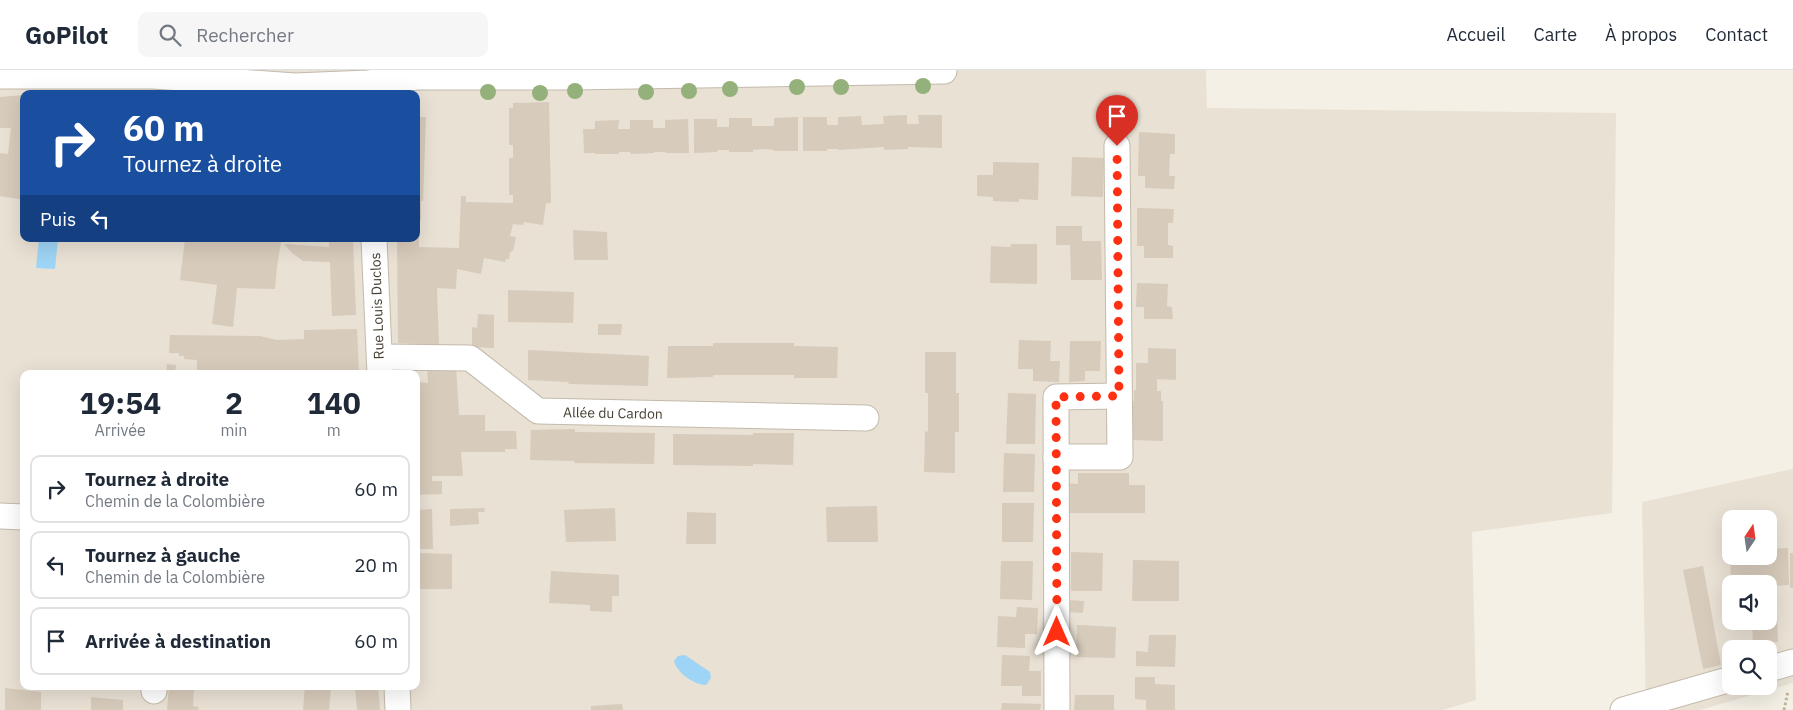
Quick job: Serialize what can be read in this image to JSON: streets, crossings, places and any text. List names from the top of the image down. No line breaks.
{"streets":{"street":["Rue Louis Duclos","Allée du Cardon"]},"crossings":[["Rue Louis Duclos","Allée du Cardon"]],"north":"top","page":{"header":"GoPilot","search":"Rechercher","nav":["Accueil","Carte","À propos","Contact"],"turn":["60 m","Tournez à droite"],"then":"Puis","eta":["19:54","Arrivée","2","min","140","m"],"list":[{"name":"Tournez à droite","note":"Chemin de la Colombière","value":"60 m"},{"name":"Tournez à gauche","note":"Chemin de la Colombière","value":"20 m"},{"name":"Arrivée à destination","value":"60 m"}]}}
